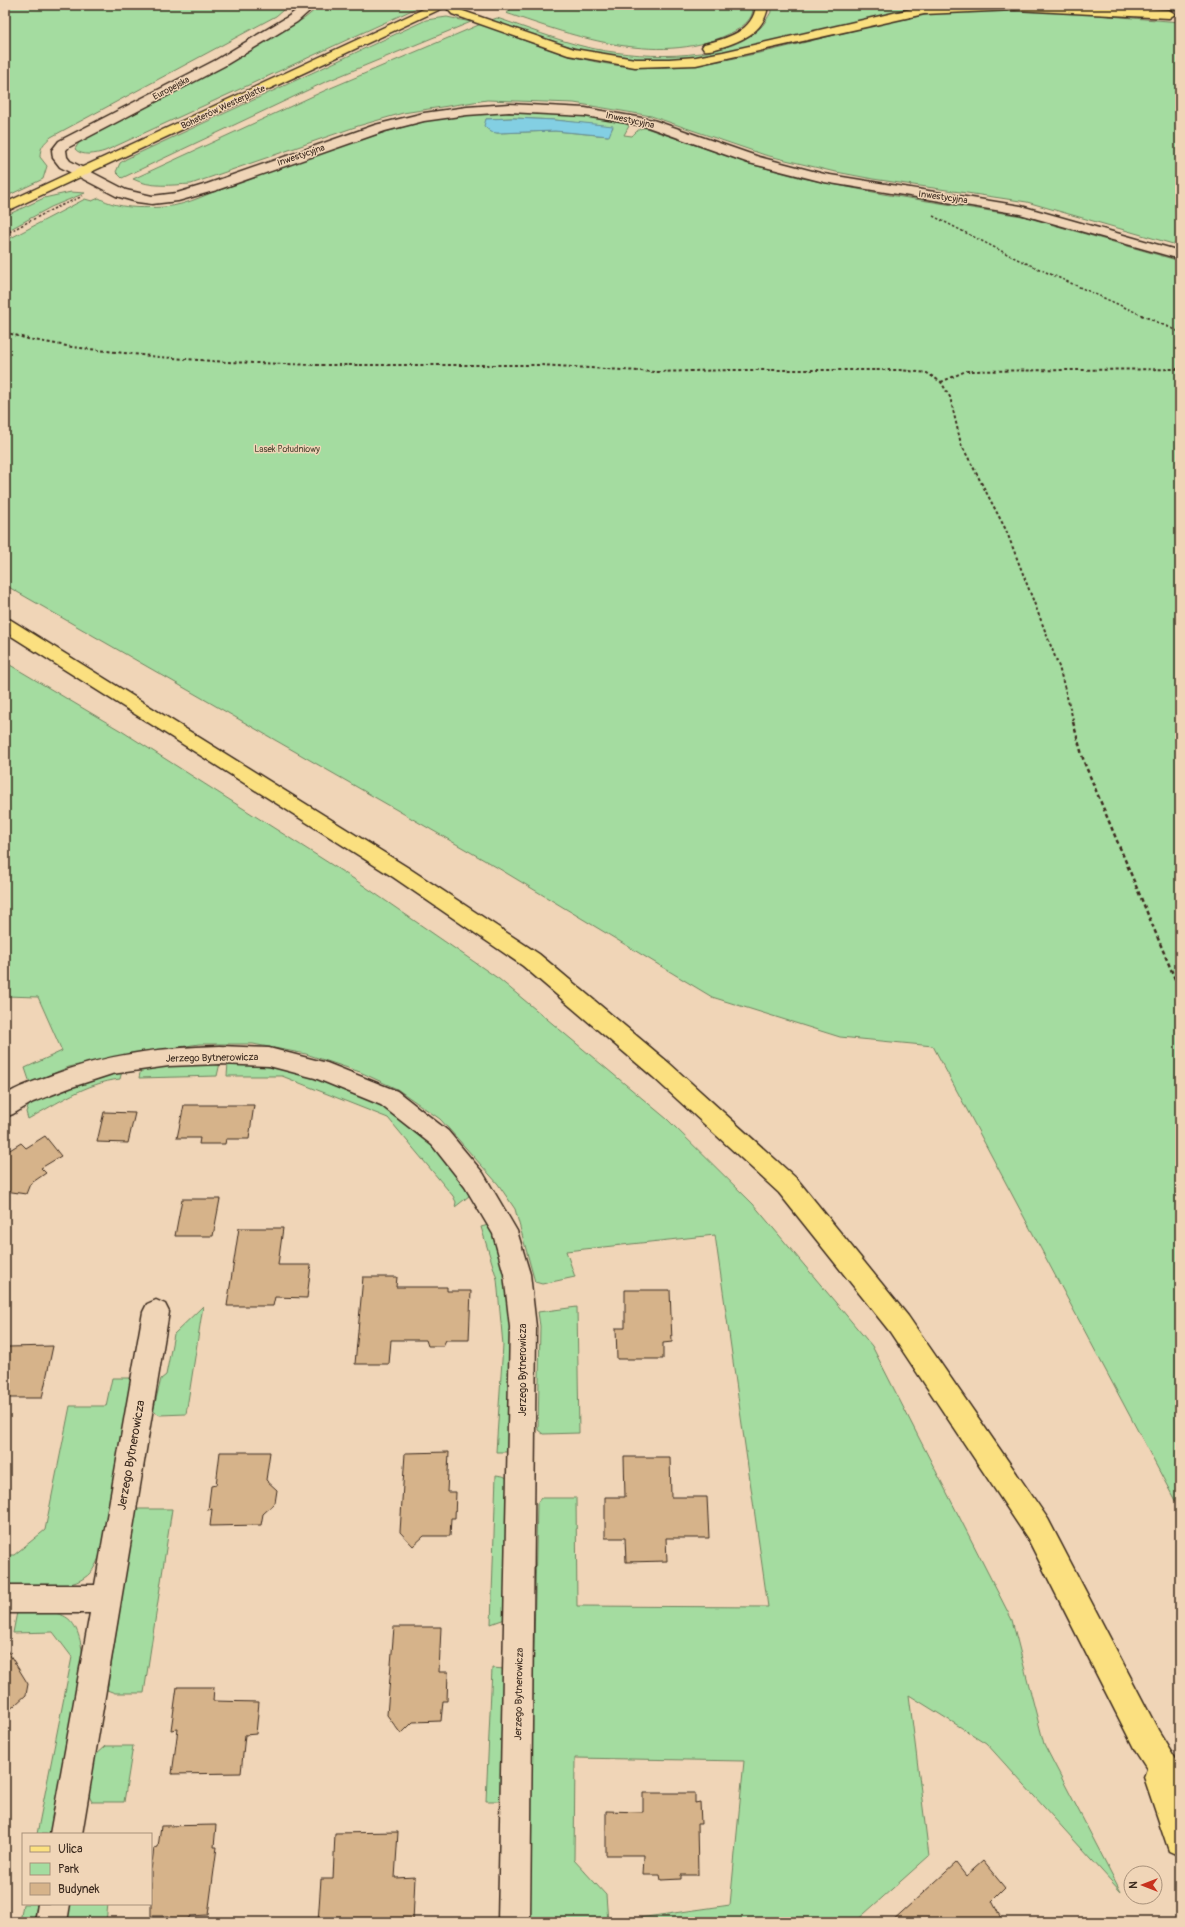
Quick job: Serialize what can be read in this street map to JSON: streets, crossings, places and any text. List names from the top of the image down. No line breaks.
{"streets":{"main road":["Bohaterów Westerplatte"],"street":["Europejska","Inwestycyjna","Jerzego Bytnerowicza"]},"crossings":[["Europejska","Bohaterów Westerplatte"],["Europejska","Inwestycyjna"],["Bohaterów Westerplatte","Inwestycyjna"]],"parks":["Lasek Południowy"],"legend":["Ulica","Park","Budynek"],"north":"left"}
